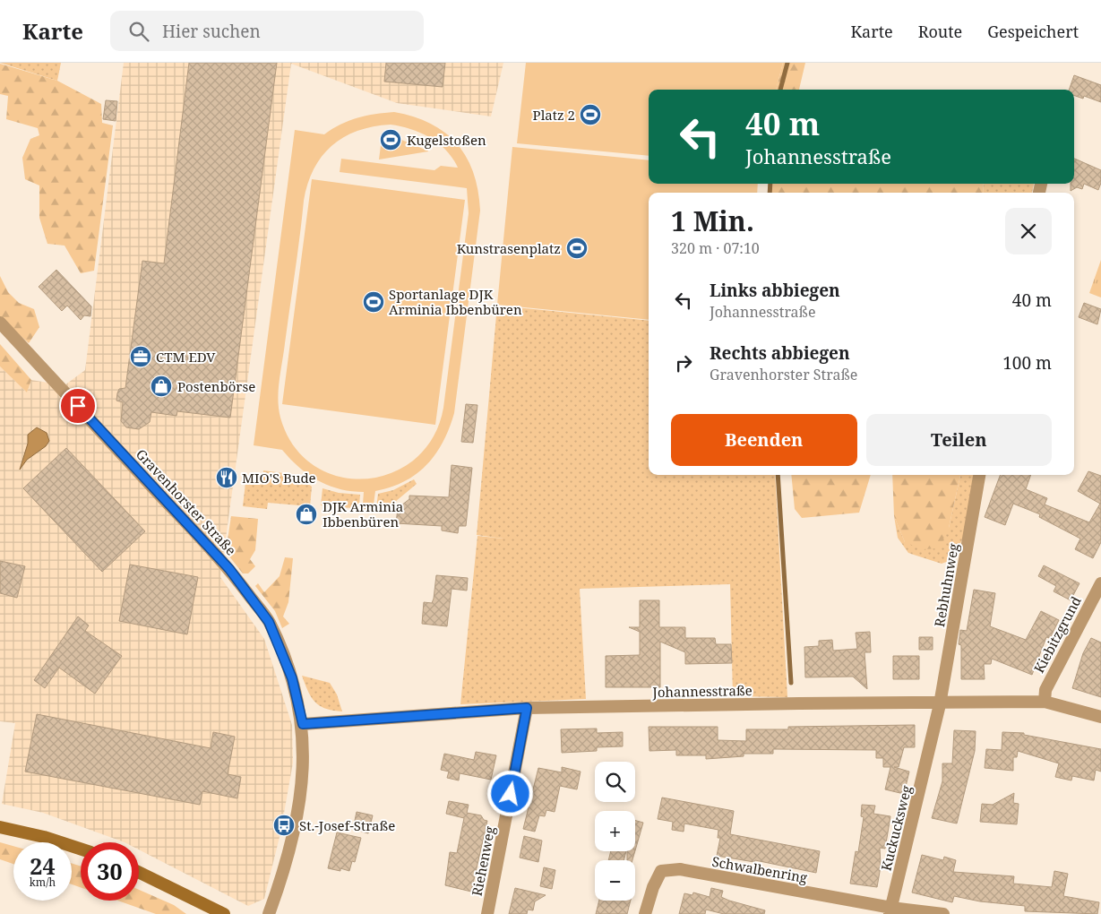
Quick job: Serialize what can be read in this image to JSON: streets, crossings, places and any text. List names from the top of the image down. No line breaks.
{"streets":{"street":["Gravenhorster Straße","Rebhuhnweg","Kiebitzgrund","Johannesstraße","Kuckucksweg","Riehenweg","Schwalbenring"]},"crossings":[["Gravenhorster Straße","Johannesstraße"],["Rebhuhnweg","Johannesstraße"],["Rebhuhnweg","Kuckucksweg"],["Kiebitzgrund","Johannesstraße"],["Johannesstraße","Kuckucksweg"],["Johannesstraße","Riehenweg"],["Kuckucksweg","Schwalbenring"]],"places":{"sports":["Platz 2","Kugelstoßen","Kunstrasenplatz","Sportanlage DJK Arminia Ibbenbüren"],"office":["CTM EDV"],"shop":["Postenbörse","DJK Arminia Ibbenbüren"],"restaurant":["MIO'S Bude"],"bus stop":["St.-Josef-Straße"]},"page":{"header":"Karte","search":"Hier suchen","nav":["Karte","Route","Gespeichert"],"turn":["40 m","Johannesstraße"],"heading":["1 Min.","320 m · 07:10"],"list":[{"name":"Links abbiegen","note":"Johannesstraße","value":"40 m"},{"name":"Rechts abbiegen","note":"Gravenhorster Straße","value":"100 m"}],"buttons":["Beenden","Teilen"],"map_buttons":["+","−"],"speed":"24 km/h","limit":"30"}}
